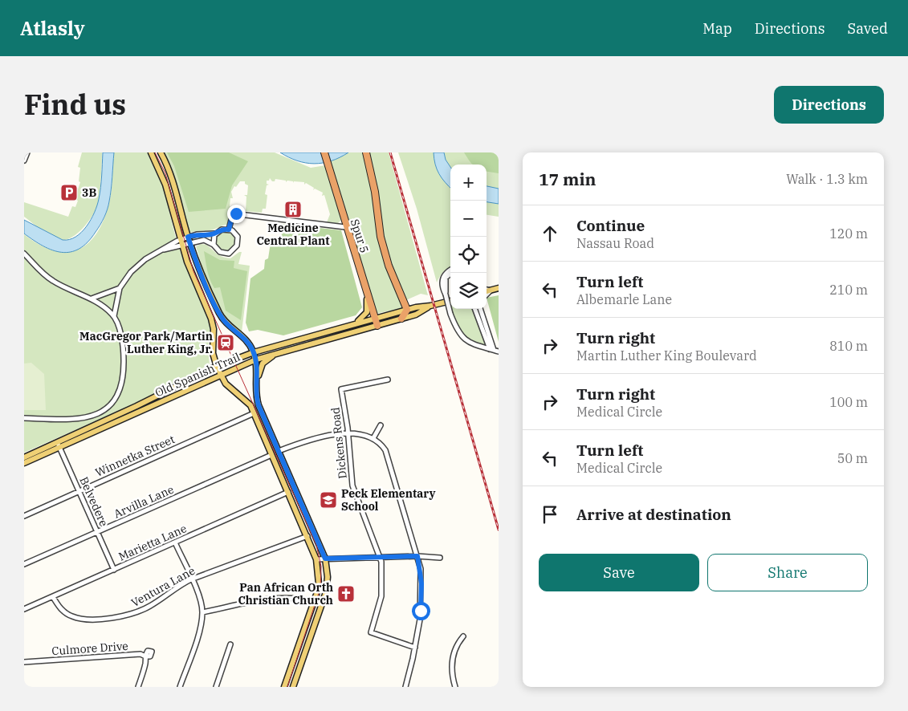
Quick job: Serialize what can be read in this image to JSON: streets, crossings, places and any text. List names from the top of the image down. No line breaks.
{"streets":{"highway":["Spur 5"],"main road":["Old Spanish Trail"],"street":["Dickens Road","Winnetka Street","Belvedere","Arvilla Lane","Marietta Lane","Ventura Lane","Culmore Drive"]},"crossings":[["Spur 5","Old Spanish Trail"],["Old Spanish Trail","Belvedere"],["Winnetka Street","Belvedere"],["Belvedere","Arvilla Lane"],["Belvedere","Marietta Lane"],["Marietta Lane","Ventura Lane"]],"places":{"parking":["3B"],"building":["Medicine Central Plant"],"station":["MacGregor Park/Martin Luther King, Jr."],"school or university":["Peck Elementary School"],"church":["Pan African Orth Christian Church"]},"page":{"header":"Atlasly","nav":["Map","Directions","Saved"],"title":"Find us","buttons":["Directions",["Save","Share"]],"heading":["17 min","Walk · 1.3 km"],"map_buttons":["+","−"],"list":[["Continue","Nassau Road","120 m"],["Turn left","Albemarle Lane","210 m"],["Turn right","Martin Luther King Boulevard","810 m"],["Turn right","Medical Circle","100 m"],["Turn left","Medical Circle","50 m"],"Arrive at destination"]}}
